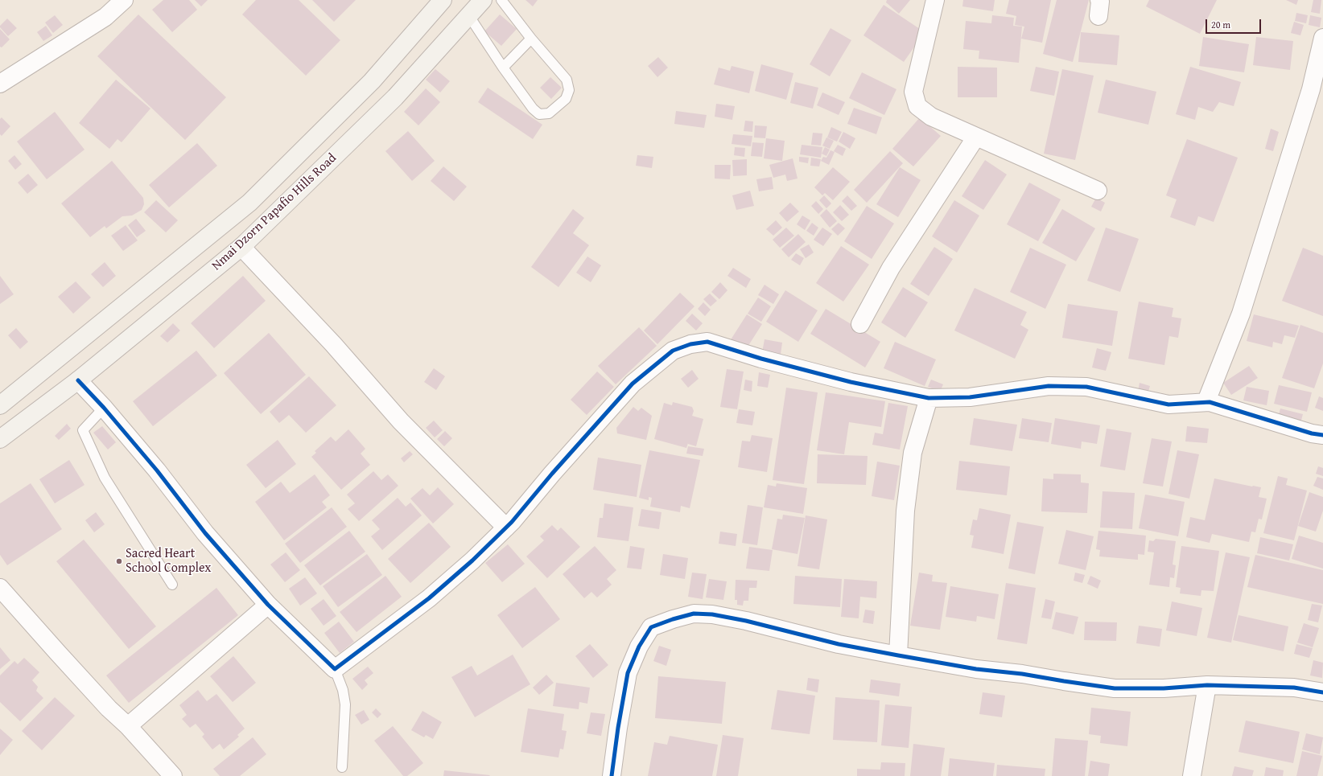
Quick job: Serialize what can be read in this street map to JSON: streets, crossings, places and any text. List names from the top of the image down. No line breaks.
{"streets":{"street":["Nmai Dzorn Papafio Hills Road"]},"places":["Sacred Heart School Complex"],"scale_bar":"20 m"}
